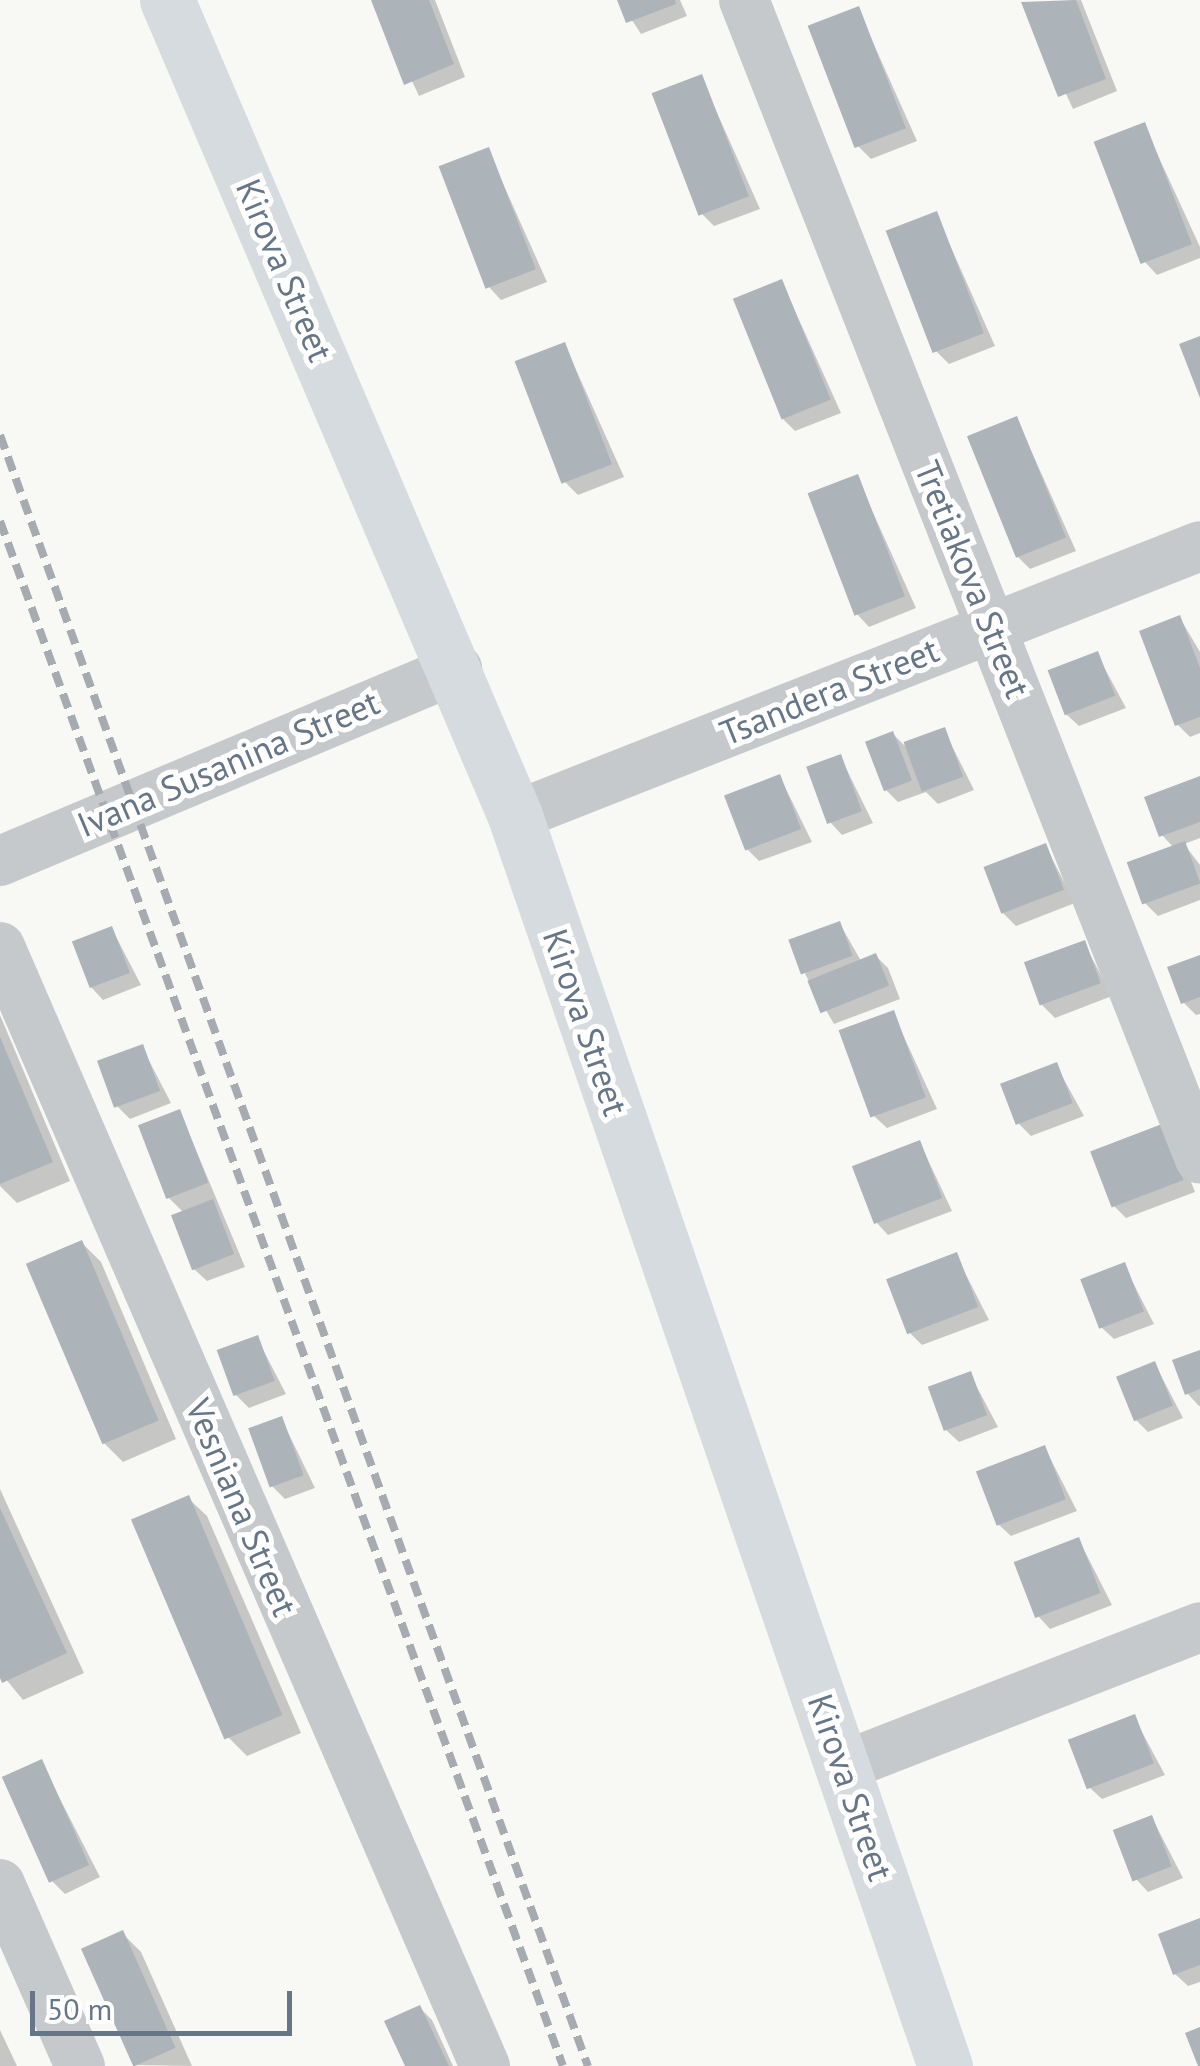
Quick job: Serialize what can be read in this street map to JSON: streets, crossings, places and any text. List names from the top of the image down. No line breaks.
{"streets":{"main road":["Kirova Street"],"street":["Tretiakova Street","Tsandera Street","Ivana Susanina Street","Vesniana Street"]},"crossings":[["Kirova Street","Tsandera Street"],["Kirova Street","Ivana Susanina Street"],["Tretiakova Street","Tsandera Street"]],"scale_bar":"50 m"}
